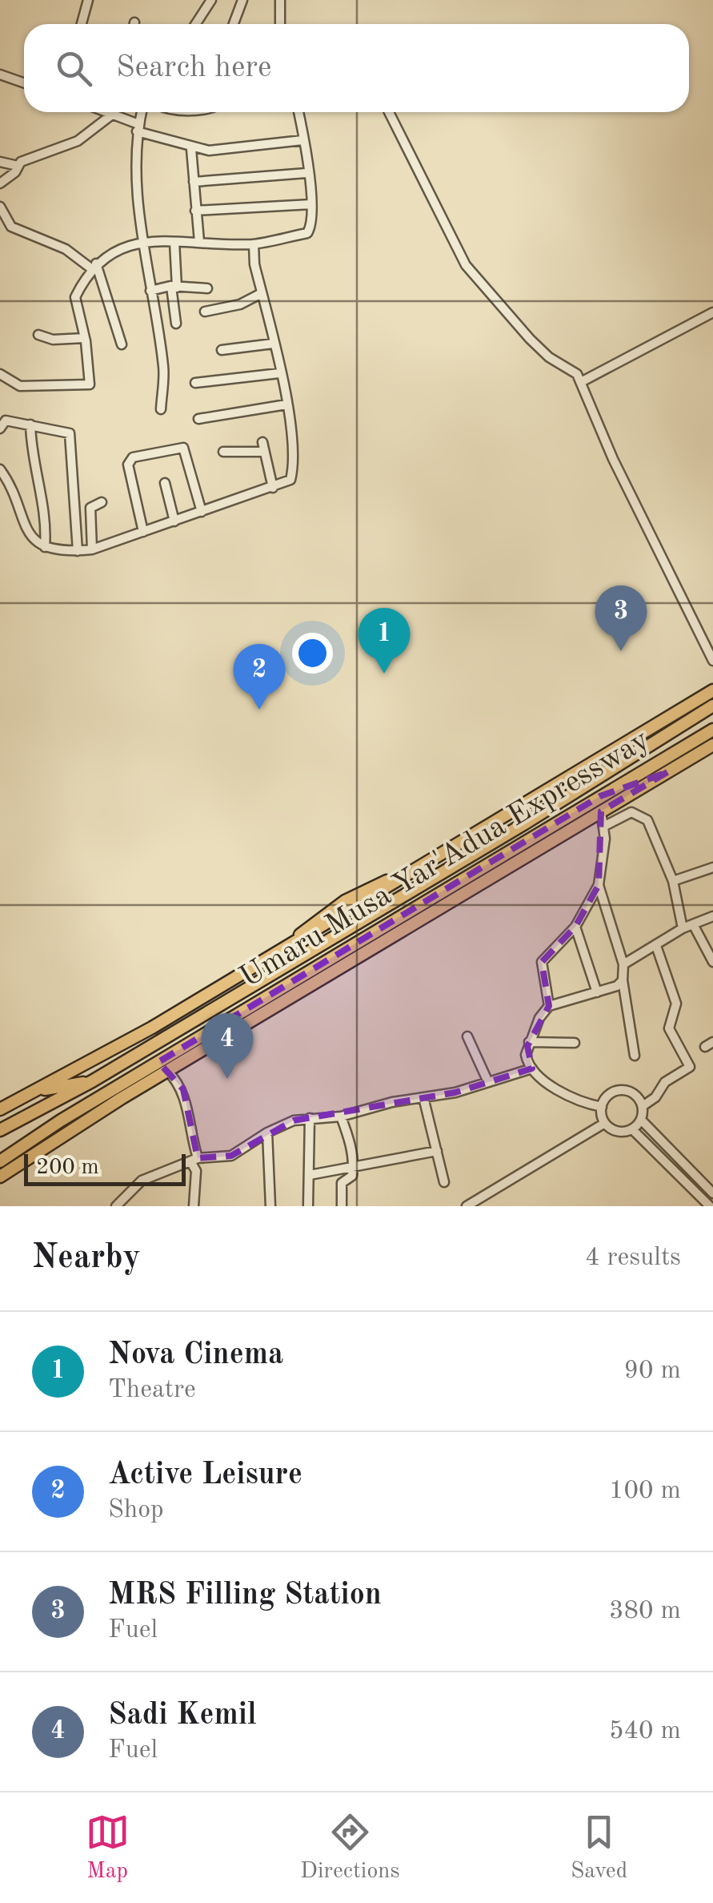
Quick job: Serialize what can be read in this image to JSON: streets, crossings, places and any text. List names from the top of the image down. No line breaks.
{"streets":{"highway":["Umaru Musa Yar'Adua Expressway"]},"scale_bar":"200 m","page":{"search":"Search here","pins":["3","1","2","4"],"scale":"200 m","heading":["Nearby","4 results"],"list":[{"mark":"1","name":"Nova Cinema","note":"Theatre","value":"90 m"},{"mark":"2","name":"Active Leisure","note":"Shop","value":"100 m"},{"mark":"3","name":"MRS Filling Station","note":"Fuel","value":"380 m"},{"mark":"4","name":"Sadi Kemil","note":"Fuel","value":"540 m"}],"nav":["Map","Directions","Saved"]}}
